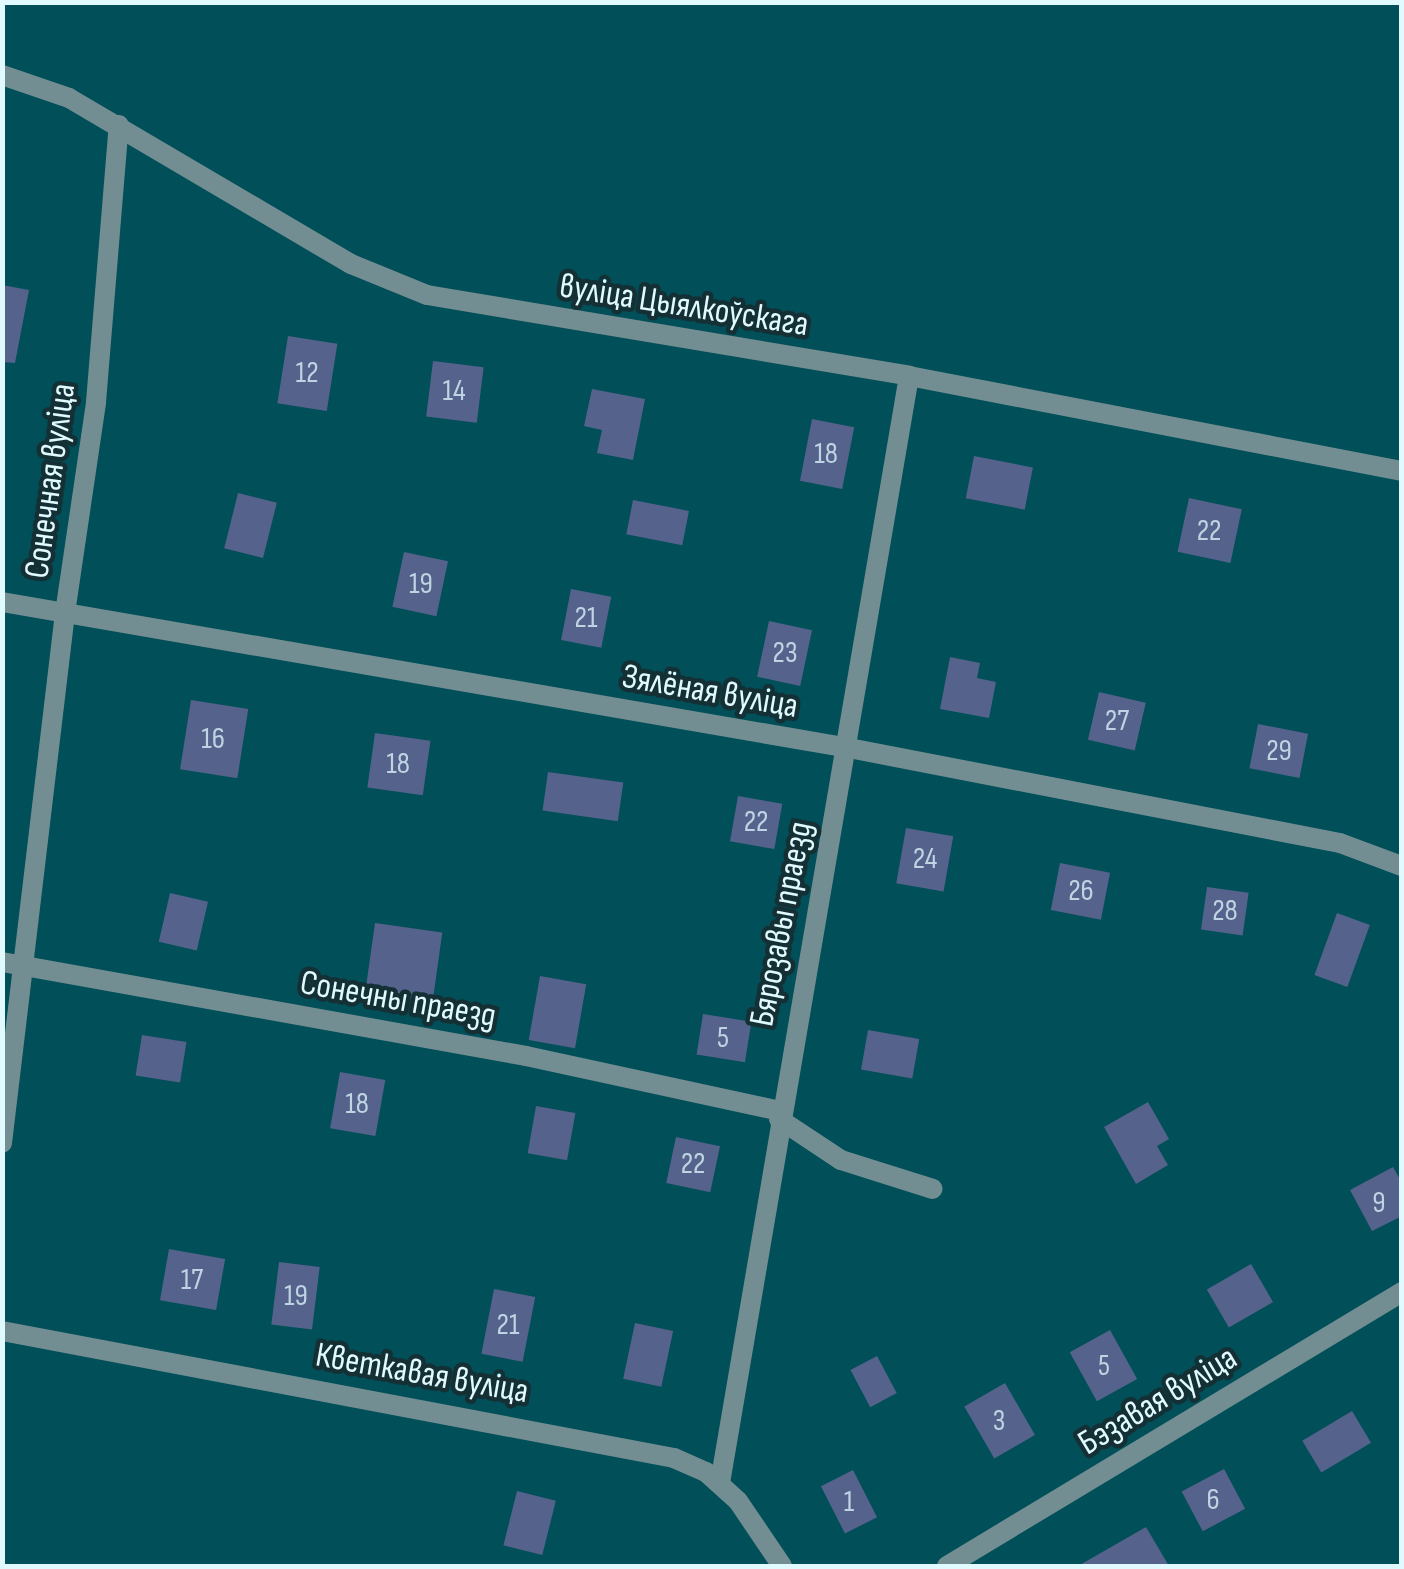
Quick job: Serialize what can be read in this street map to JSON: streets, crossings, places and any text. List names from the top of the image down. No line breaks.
{"streets":{"street":["вуліца Цыялкоўскага","Сонечная вуліца","Зялёная вуліца","Бярозавы праезд","Сонечны праезд","Кветкавая вуліца","Бэзавая вуліца"]},"crossings":[["вуліца Цыялкоўскага","Сонечная вуліца"],["вуліца Цыялкоўскага","Бярозавы праезд"],["Сонечная вуліца","Зялёная вуліца"],["Сонечная вуліца","Сонечны праезд"],["Зялёная вуліца","Бярозавы праезд"],["Бярозавы праезд","Сонечны праезд"],["Бярозавы праезд","Кветкавая вуліца"]],"house_numbers":["12","14","18","22","19","21","23","27","16","29","18","22","24","26","28","5","18","22","9","17","19","21","5","3","6","1"]}
